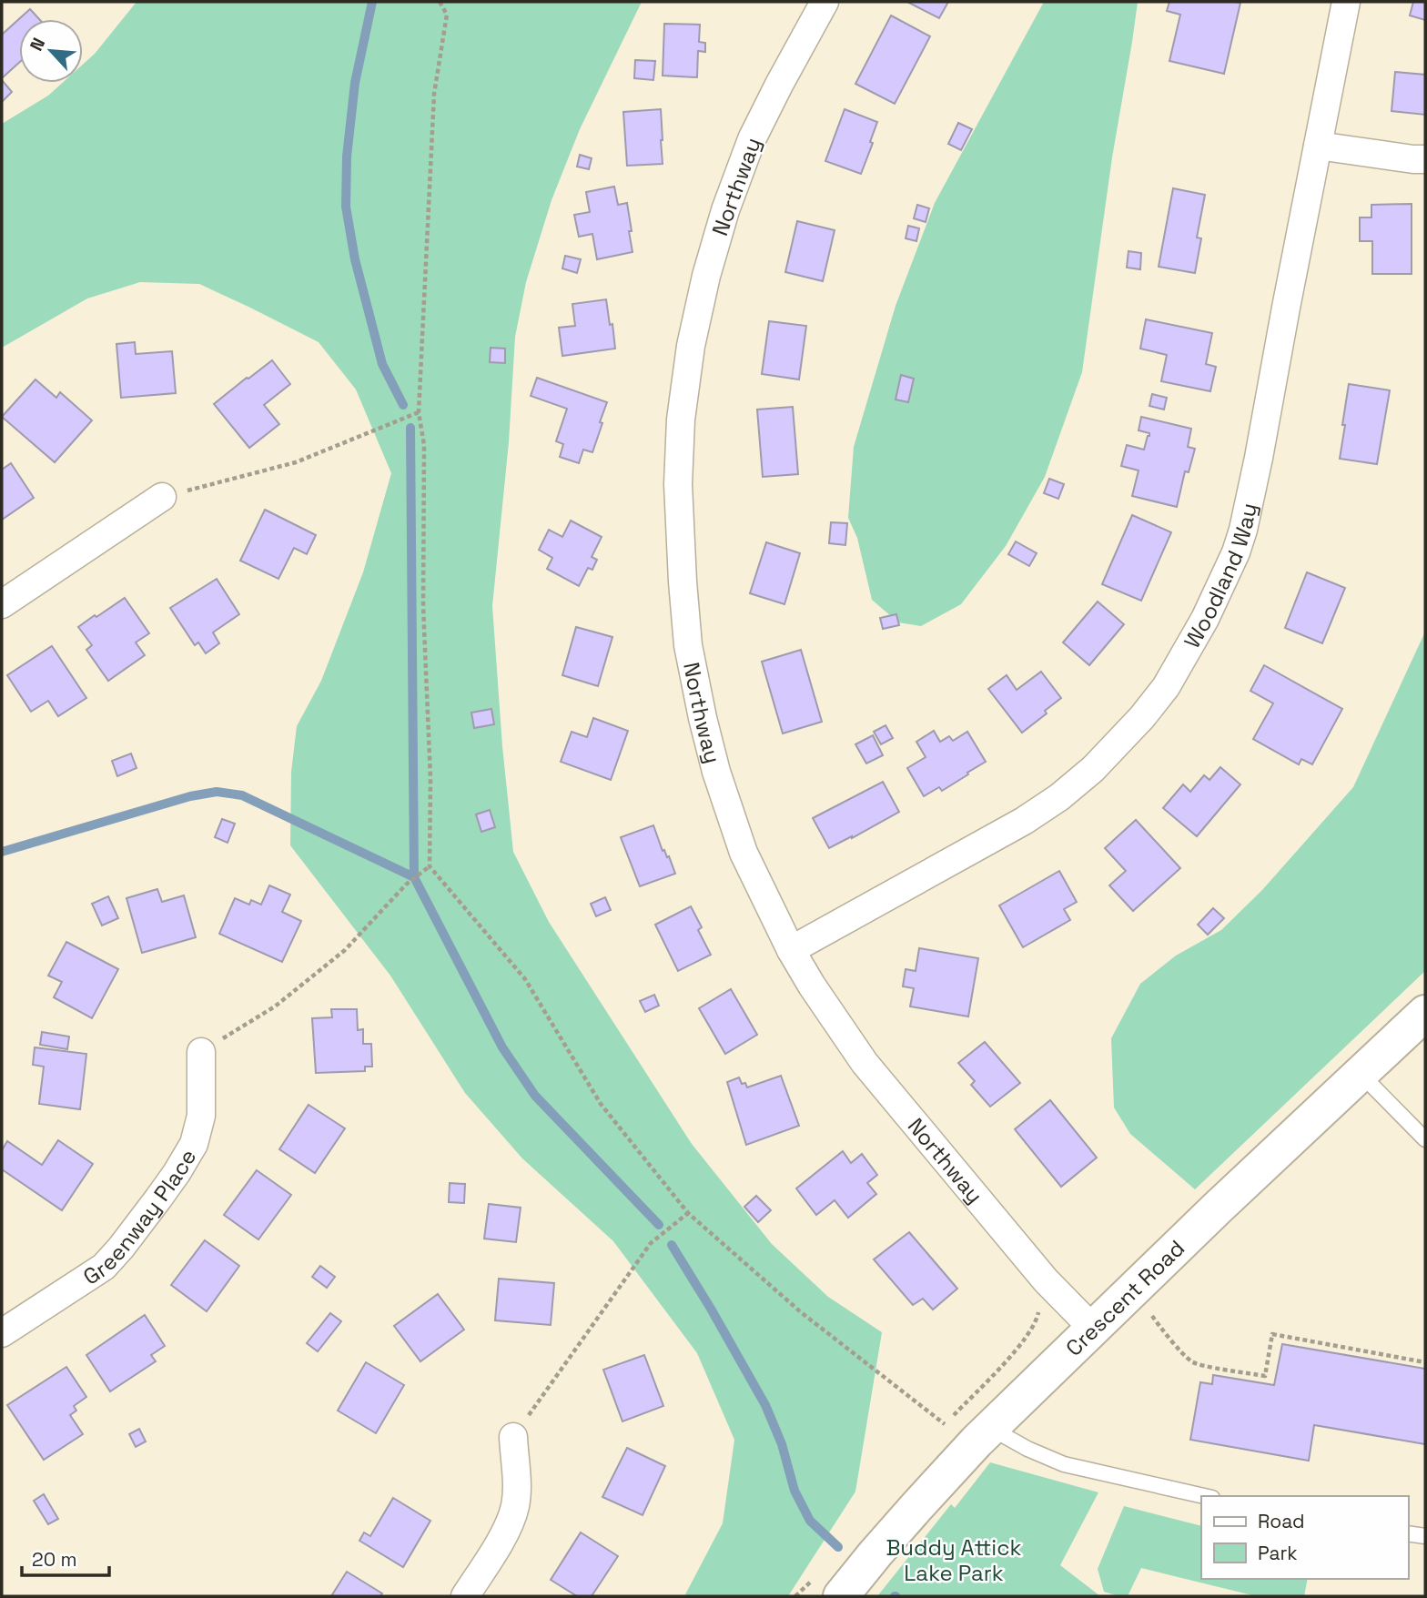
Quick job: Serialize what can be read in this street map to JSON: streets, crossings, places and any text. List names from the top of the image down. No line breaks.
{"streets":{"street":["Northway","Woodland Way","Greenway Place","Crescent Road"]},"crossings":[["Northway","Woodland Way"],["Northway","Crescent Road"]],"parks":["Buddy Attick Lake Park"],"legend":["Road","Park"],"scale_bar":"20 m","north":"top left"}
